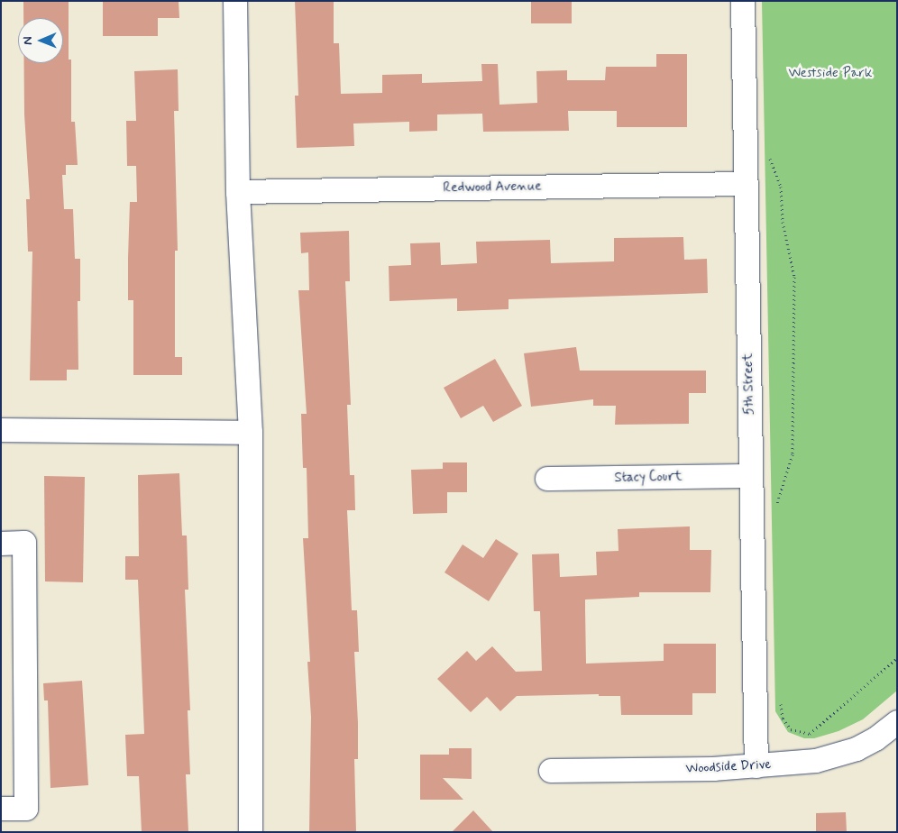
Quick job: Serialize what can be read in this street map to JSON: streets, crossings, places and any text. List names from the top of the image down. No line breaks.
{"streets":{"street":["Redwood Avenue","5th Street","Stacy Court","Woodside Drive"]},"crossings":[["Redwood Avenue","5th Street"],["5th Street","Stacy Court"],["5th Street","Woodside Drive"]],"parks":["Westside Park"],"north":"left"}
